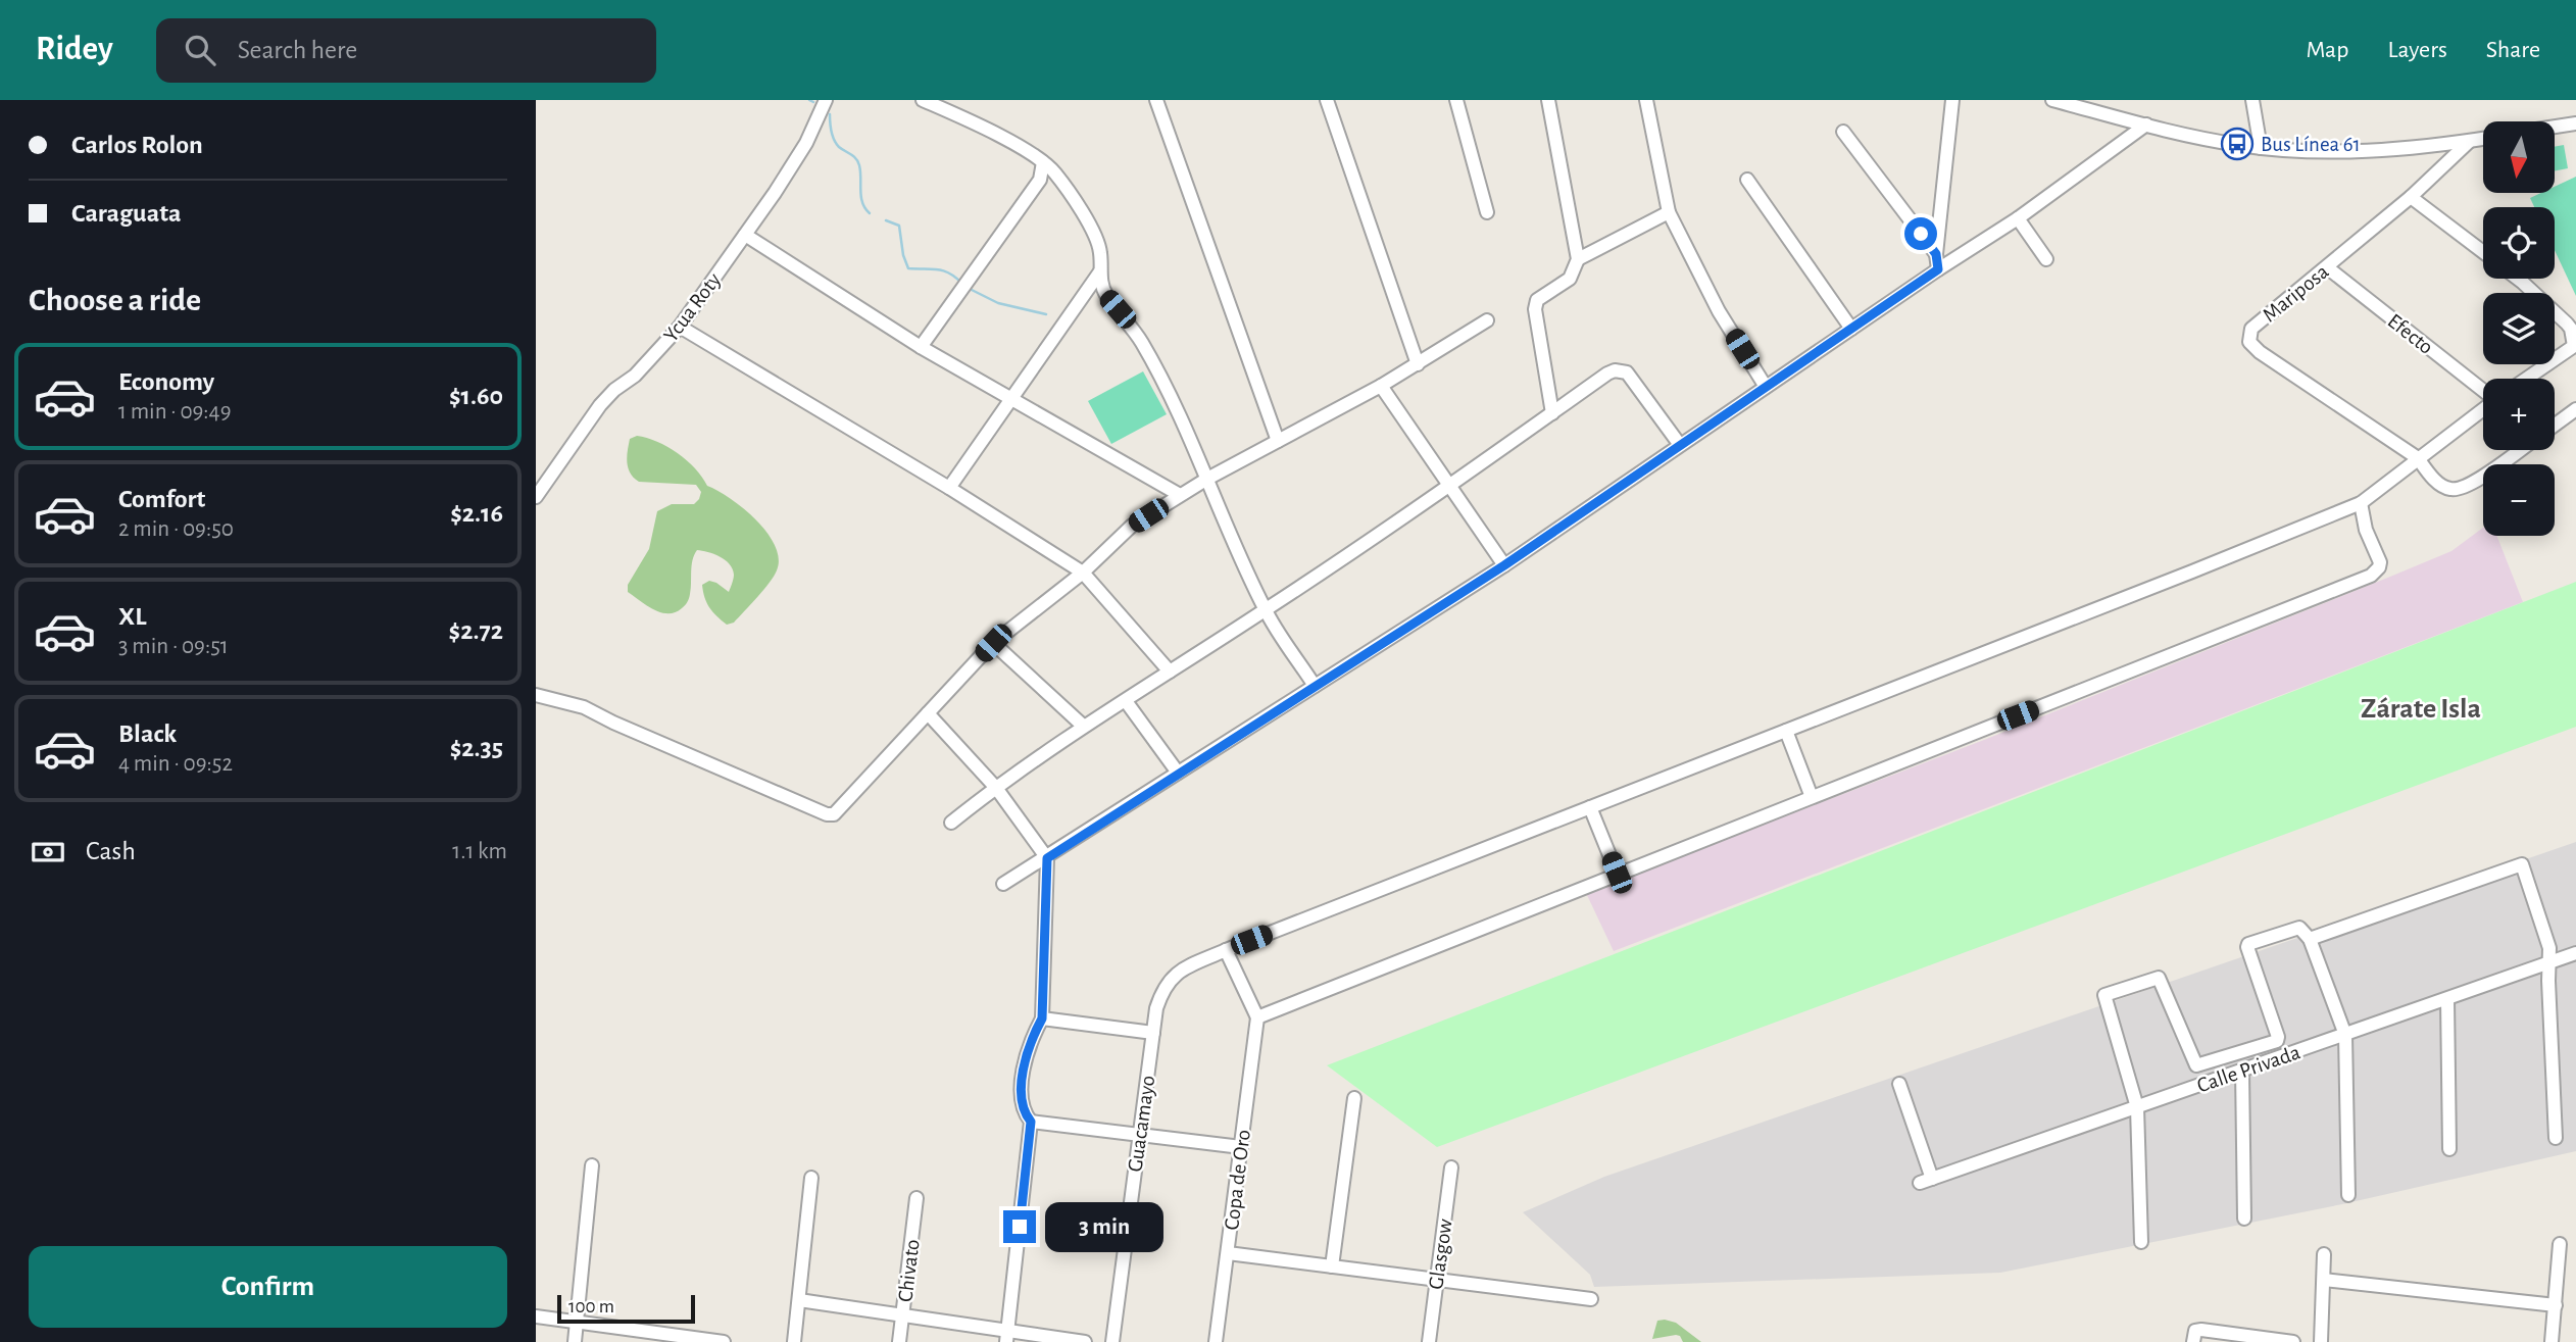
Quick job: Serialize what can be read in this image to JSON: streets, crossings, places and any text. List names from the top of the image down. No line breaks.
{"streets":{"street":["Mariposa","Ycua Roty","Efecto","Calle Privada","Guacamayo","Copa de Oro","Glasgow","Chivato"]},"crossings":[["Mariposa","Efecto"],["Mariposa","Guacamayo"]],"districts":["Zárate Isla"],"places":{"bus stop":["Bus Línea 61"]},"scale_bar":"100 m","north":"bottom","page":{"header":"Ridey","search":"Search here","nav":["Map","Layers","Share"],"banner":["Carlos Rolon","Caraguata"],"map_buttons":["+","−"],"heading":"Choose a ride","list":[{"name":"Economy","note":"1 min · 09:49","value":"$1.60"},{"name":"Comfort","note":"2 min · 09:50","value":"$2.16"},{"name":"XL","note":"3 min · 09:51","value":"$2.72"},{"name":"Black","note":"4 min · 09:52","value":"$2.35"}],"pay":["Cash","1.1 km"],"bubble":"3 min","buttons":"Confirm","scale":"100 m"}}
